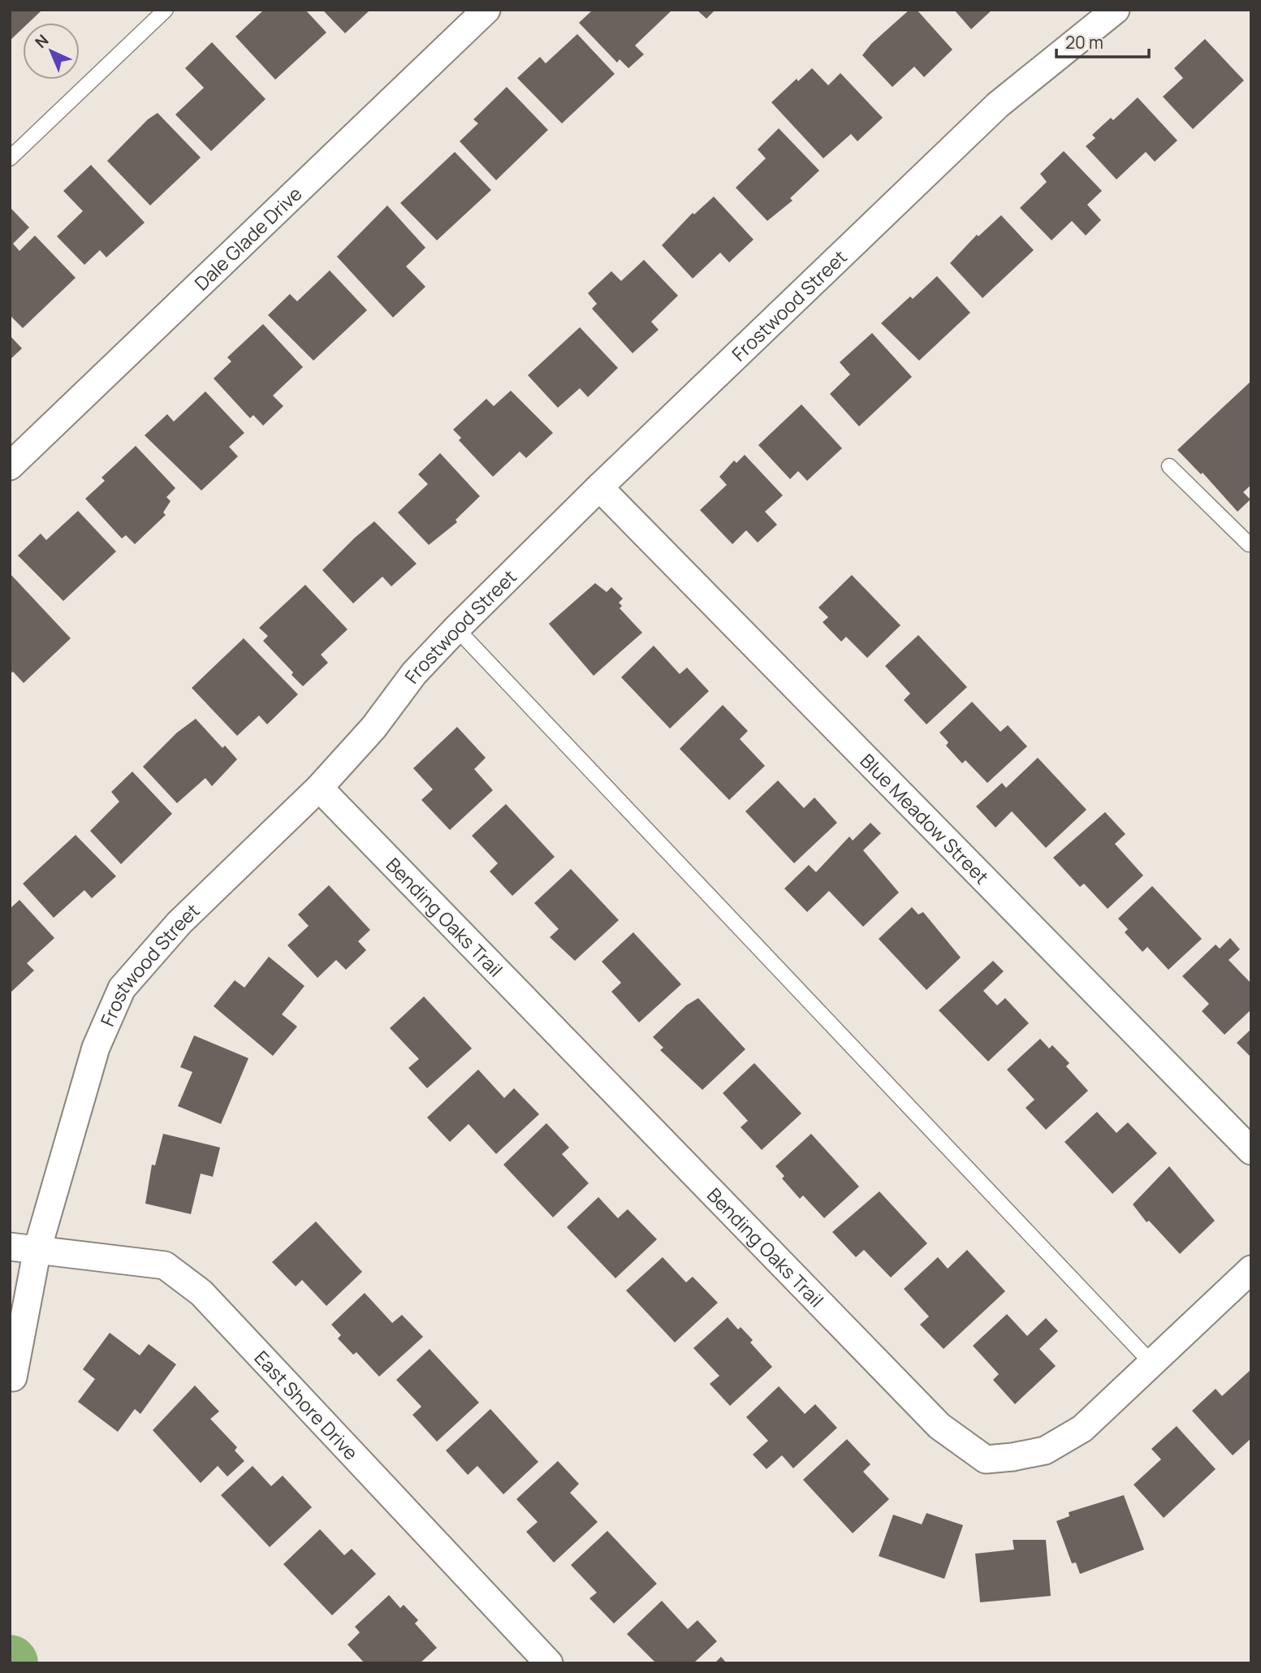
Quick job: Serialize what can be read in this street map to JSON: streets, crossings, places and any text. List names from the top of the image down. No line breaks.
{"streets":{"street":["Dale Glade Drive","Frostwood Street","Blue Meadow Street","Bending Oaks Trail","East Shore Drive"]},"crossings":[["Frostwood Street","Blue Meadow Street"],["Frostwood Street","Bending Oaks Trail"],["Frostwood Street","East Shore Drive"]],"scale_bar":"20 m","north":"top left"}
